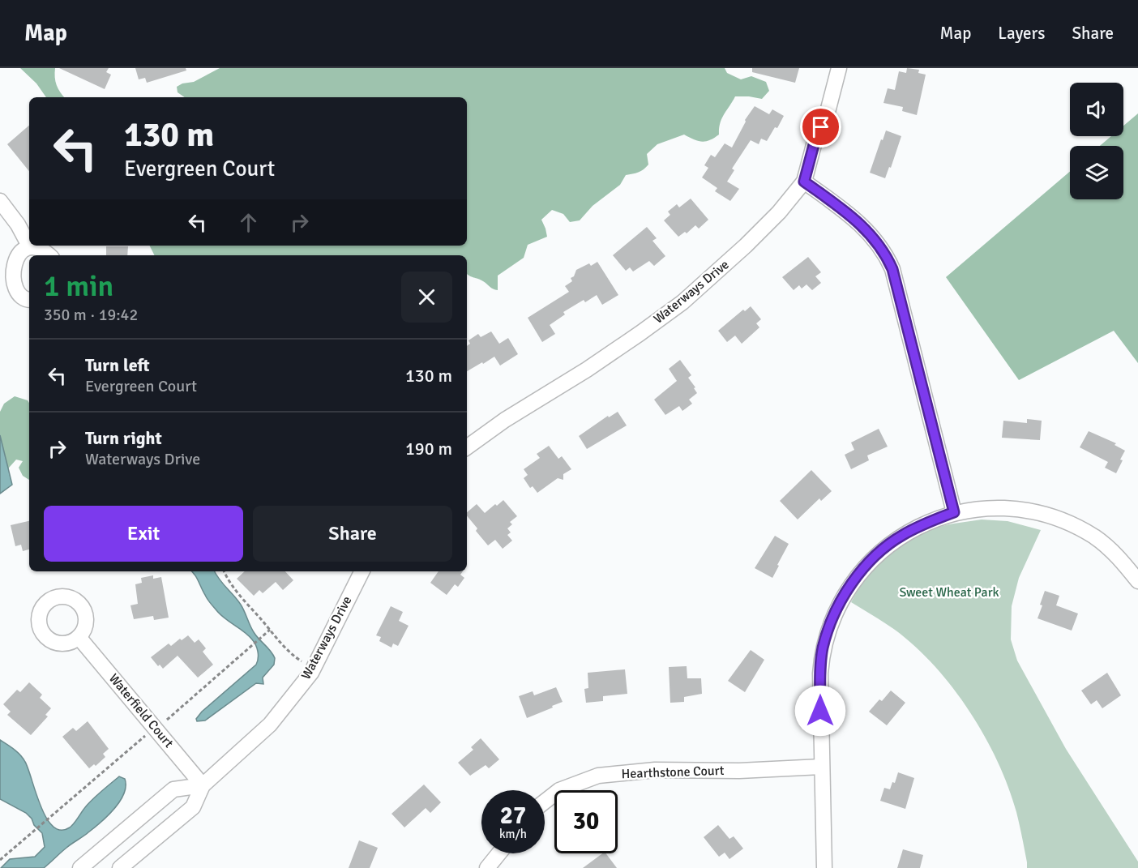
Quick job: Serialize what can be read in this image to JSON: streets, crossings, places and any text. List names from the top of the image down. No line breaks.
{"streets":{"street":["Waterways Drive","Waterfield Court","Hearthstone Court"]},"crossings":[["Waterways Drive","Waterfield Court"]],"parks":["Sweet Wheat Park"],"page":{"header":"Map","nav":["Map","Layers","Share"],"turn":["130 m","Evergreen Court"],"heading":["1 min","350 m · 19:42"],"list":[{"name":"Turn left","note":"Evergreen Court","value":"130 m"},{"name":"Turn right","note":"Waterways Drive","value":"190 m"}],"buttons":["Exit","Share"],"speed":"27 km/h","limit":"30"}}
